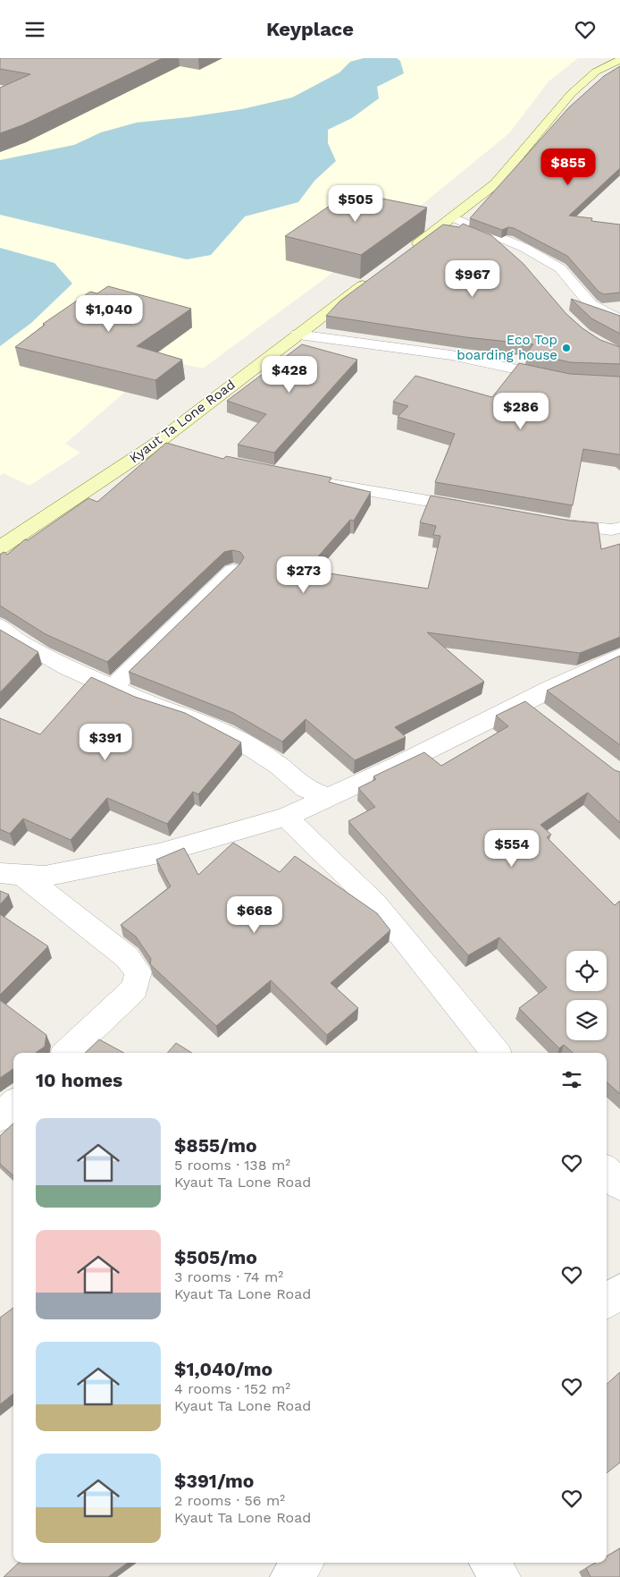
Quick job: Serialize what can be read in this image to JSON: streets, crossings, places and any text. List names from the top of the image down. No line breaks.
{"streets":{"main road":["Kyaut Ta Lone Road"]},"places":["Eco Top boarding house"],"page":{"header":"Keyplace","price":["$855","$505","$967","$1,040","$428","$286","$273","$391","$554","$668"],"heading":"10 homes","list":[{"name":"$855/mo","note":"5 rooms · 138 m² · Kyaut Ta Lone Road"},{"name":"$505/mo","note":"3 rooms · 74 m² · Kyaut Ta Lone Road"},{"name":"$1,040/mo","note":"4 rooms · 152 m² · Kyaut Ta Lone Road"},{"name":"$391/mo","note":"2 rooms · 56 m² · Kyaut Ta Lone Road"}]}}
